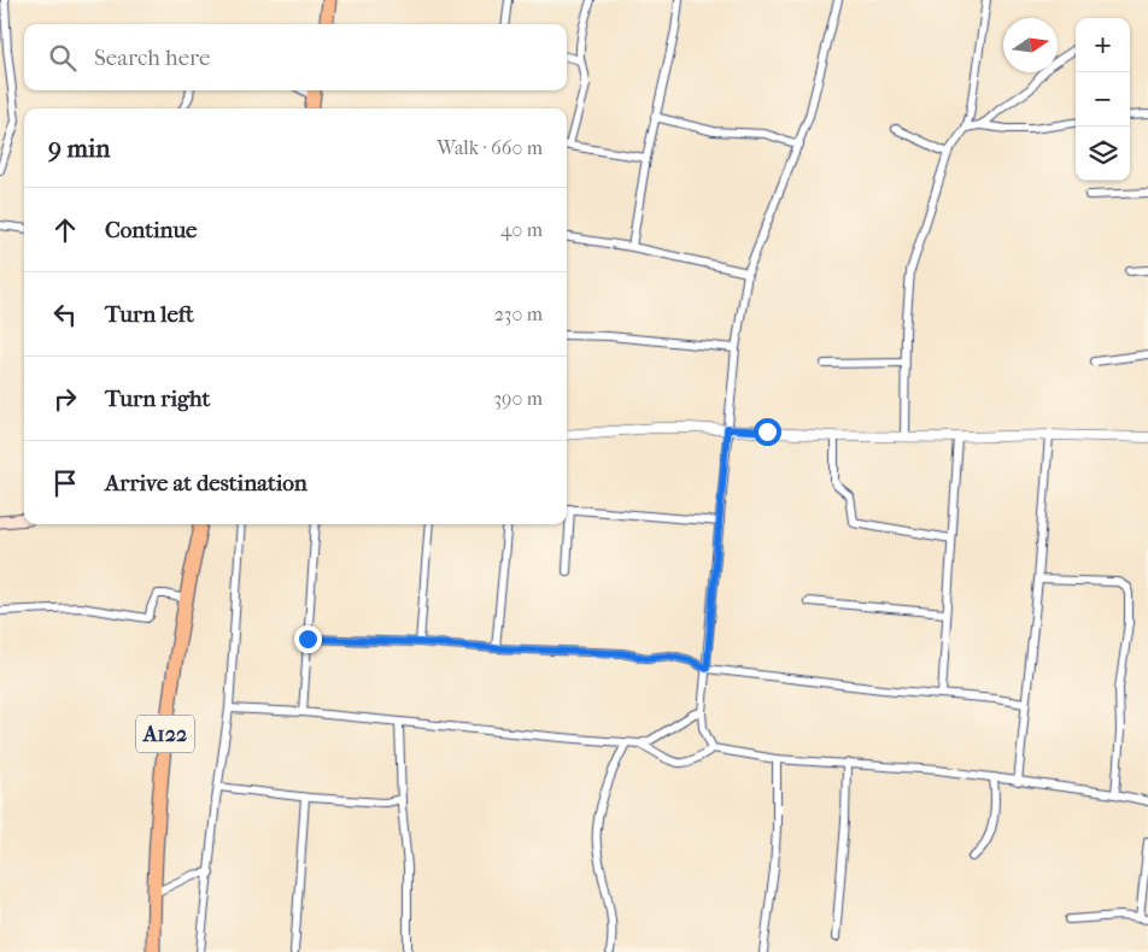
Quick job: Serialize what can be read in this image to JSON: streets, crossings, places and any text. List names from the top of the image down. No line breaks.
{"streets":{"highway":["A122"]},"north":"right","page":{"map_buttons":["+","−"],"search":"Search here","heading":["9 min","Walk · 660 m"],"list":[["Continue","40 m"],["Turn left","230 m"],["Turn right","390 m"],"Arrive at destination"]}}
